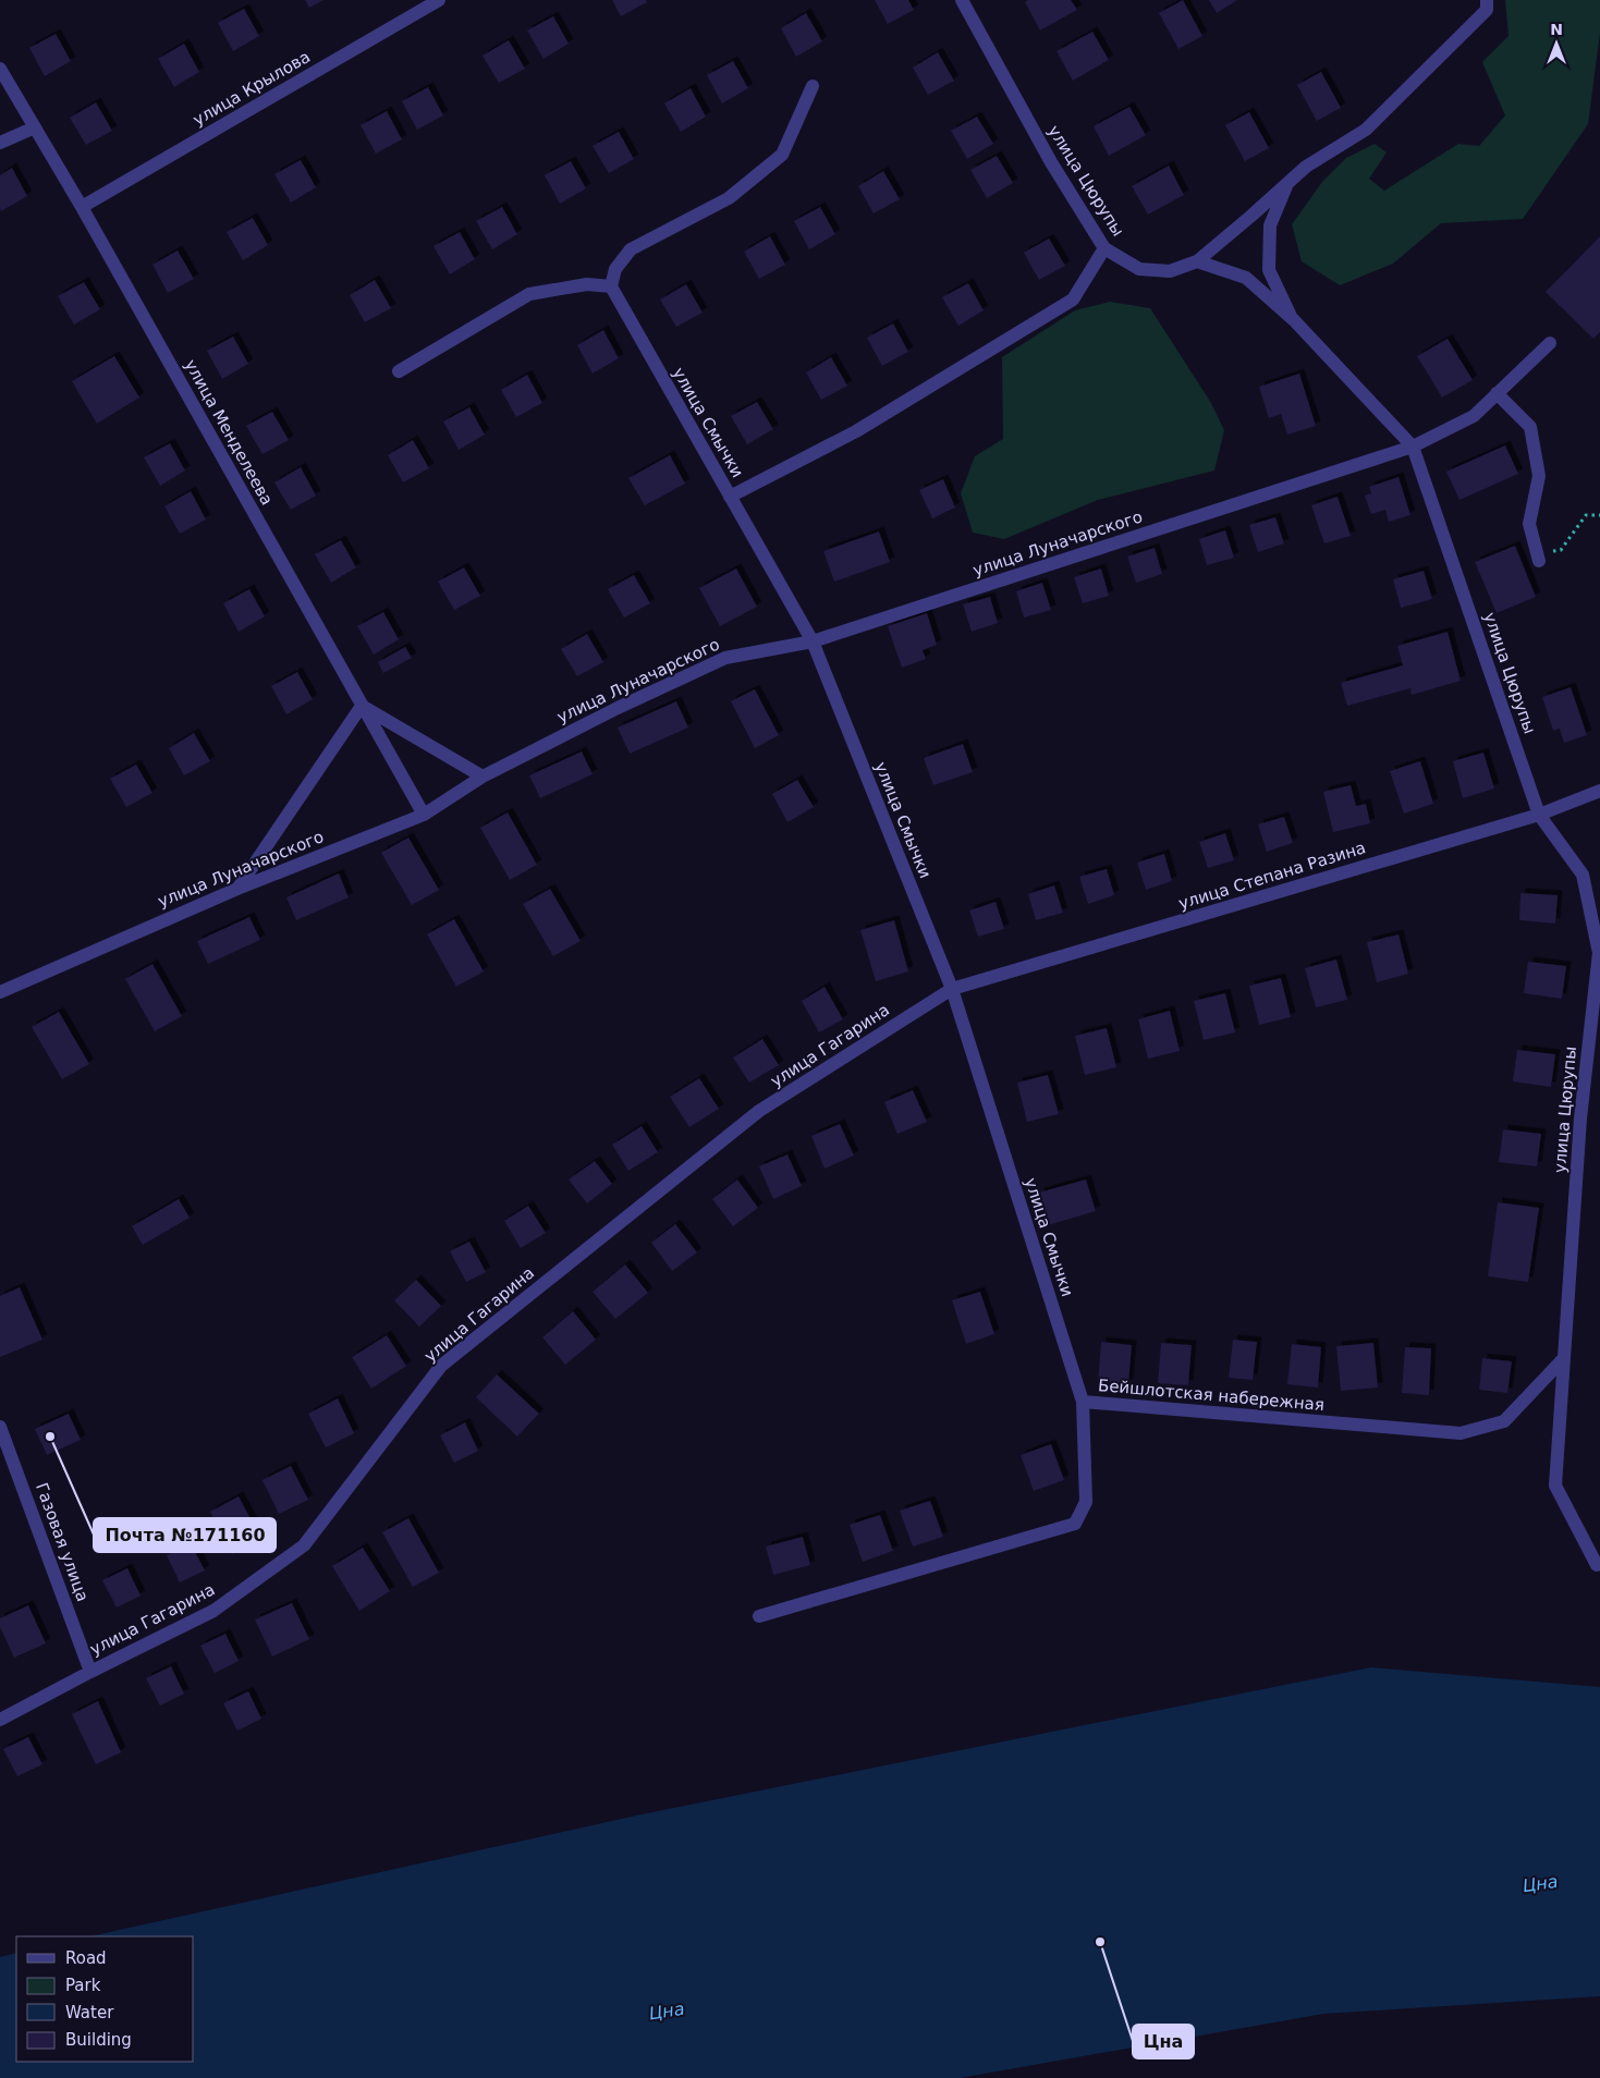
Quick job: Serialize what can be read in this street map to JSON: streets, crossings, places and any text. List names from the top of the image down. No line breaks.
{"streets":{"street":["улица Крылова","улица Цюрупы","улица Смычки","улица Менделеева","улица Луначарского","улица Степана Разина","улица Гагарина","Бейшлотская набережная","Газовая улица"]},"crossings":[["улица Крылова","улица Менделеева"],["улица Цюрупы","улица Луначарского"],["улица Цюрупы","улица Степана Разина"],["улица Цюрупы","Бейшлотская набережная"],["улица Смычки","улица Луначарского"],["улица Смычки","улица Степана Разина"],["улица Смычки","улица Гагарина"],["улица Смычки","Бейшлотская набережная"],["улица Менделеева","улица Луначарского"],["улица Степана Разина","улица Гагарина"],["улица Гагарина","Газовая улица"]],"water":["Цна"],"places":["Почта №171160","Цна"],"legend":["Road","Park","Water","Building"],"north":"top"}
